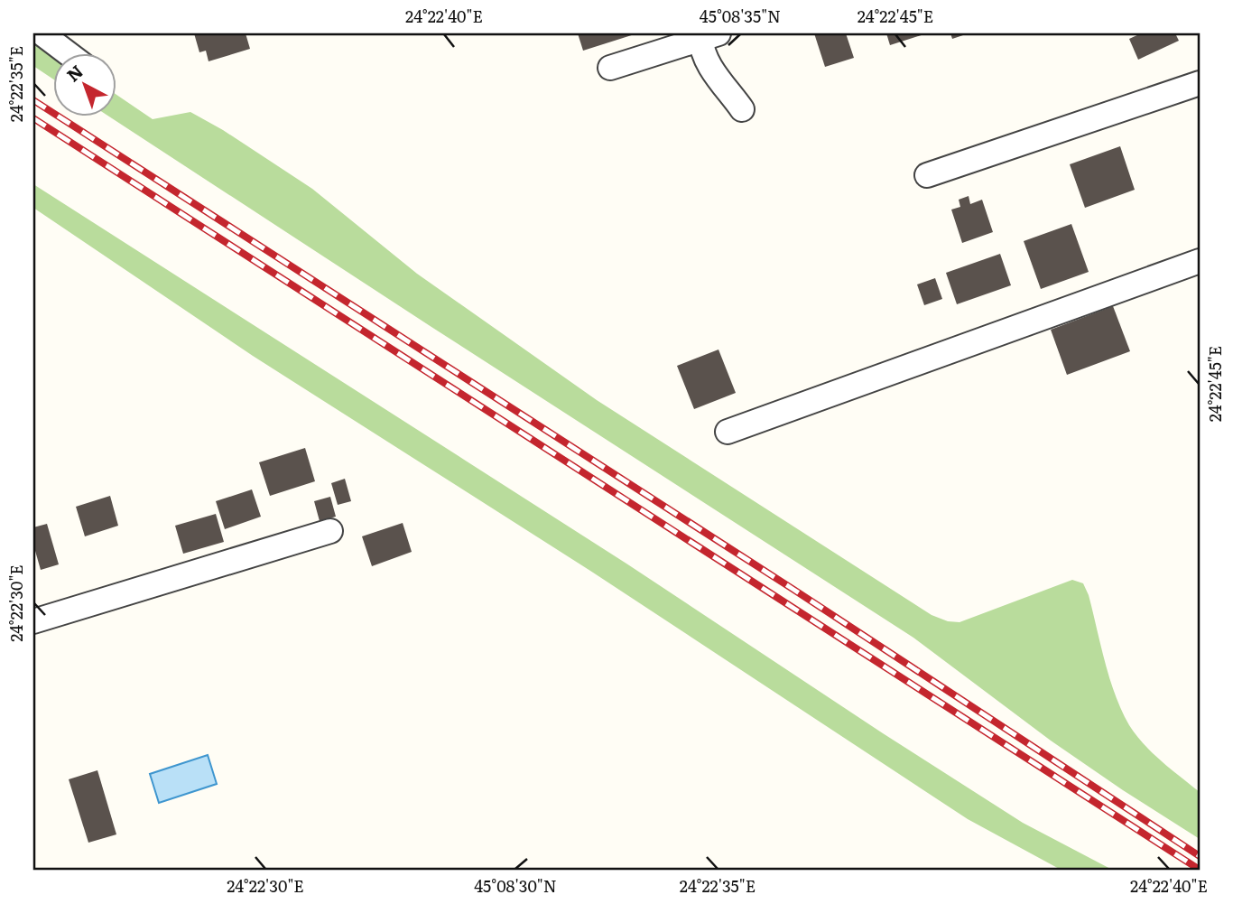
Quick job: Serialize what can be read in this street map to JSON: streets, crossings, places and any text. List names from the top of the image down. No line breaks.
{"north":"top left","coordinates":["24°22'40\"E","45°08'35\"N","24°22'45\"E","24°22'35\"E","24°22'30\"E","45°08'30\"N"]}
